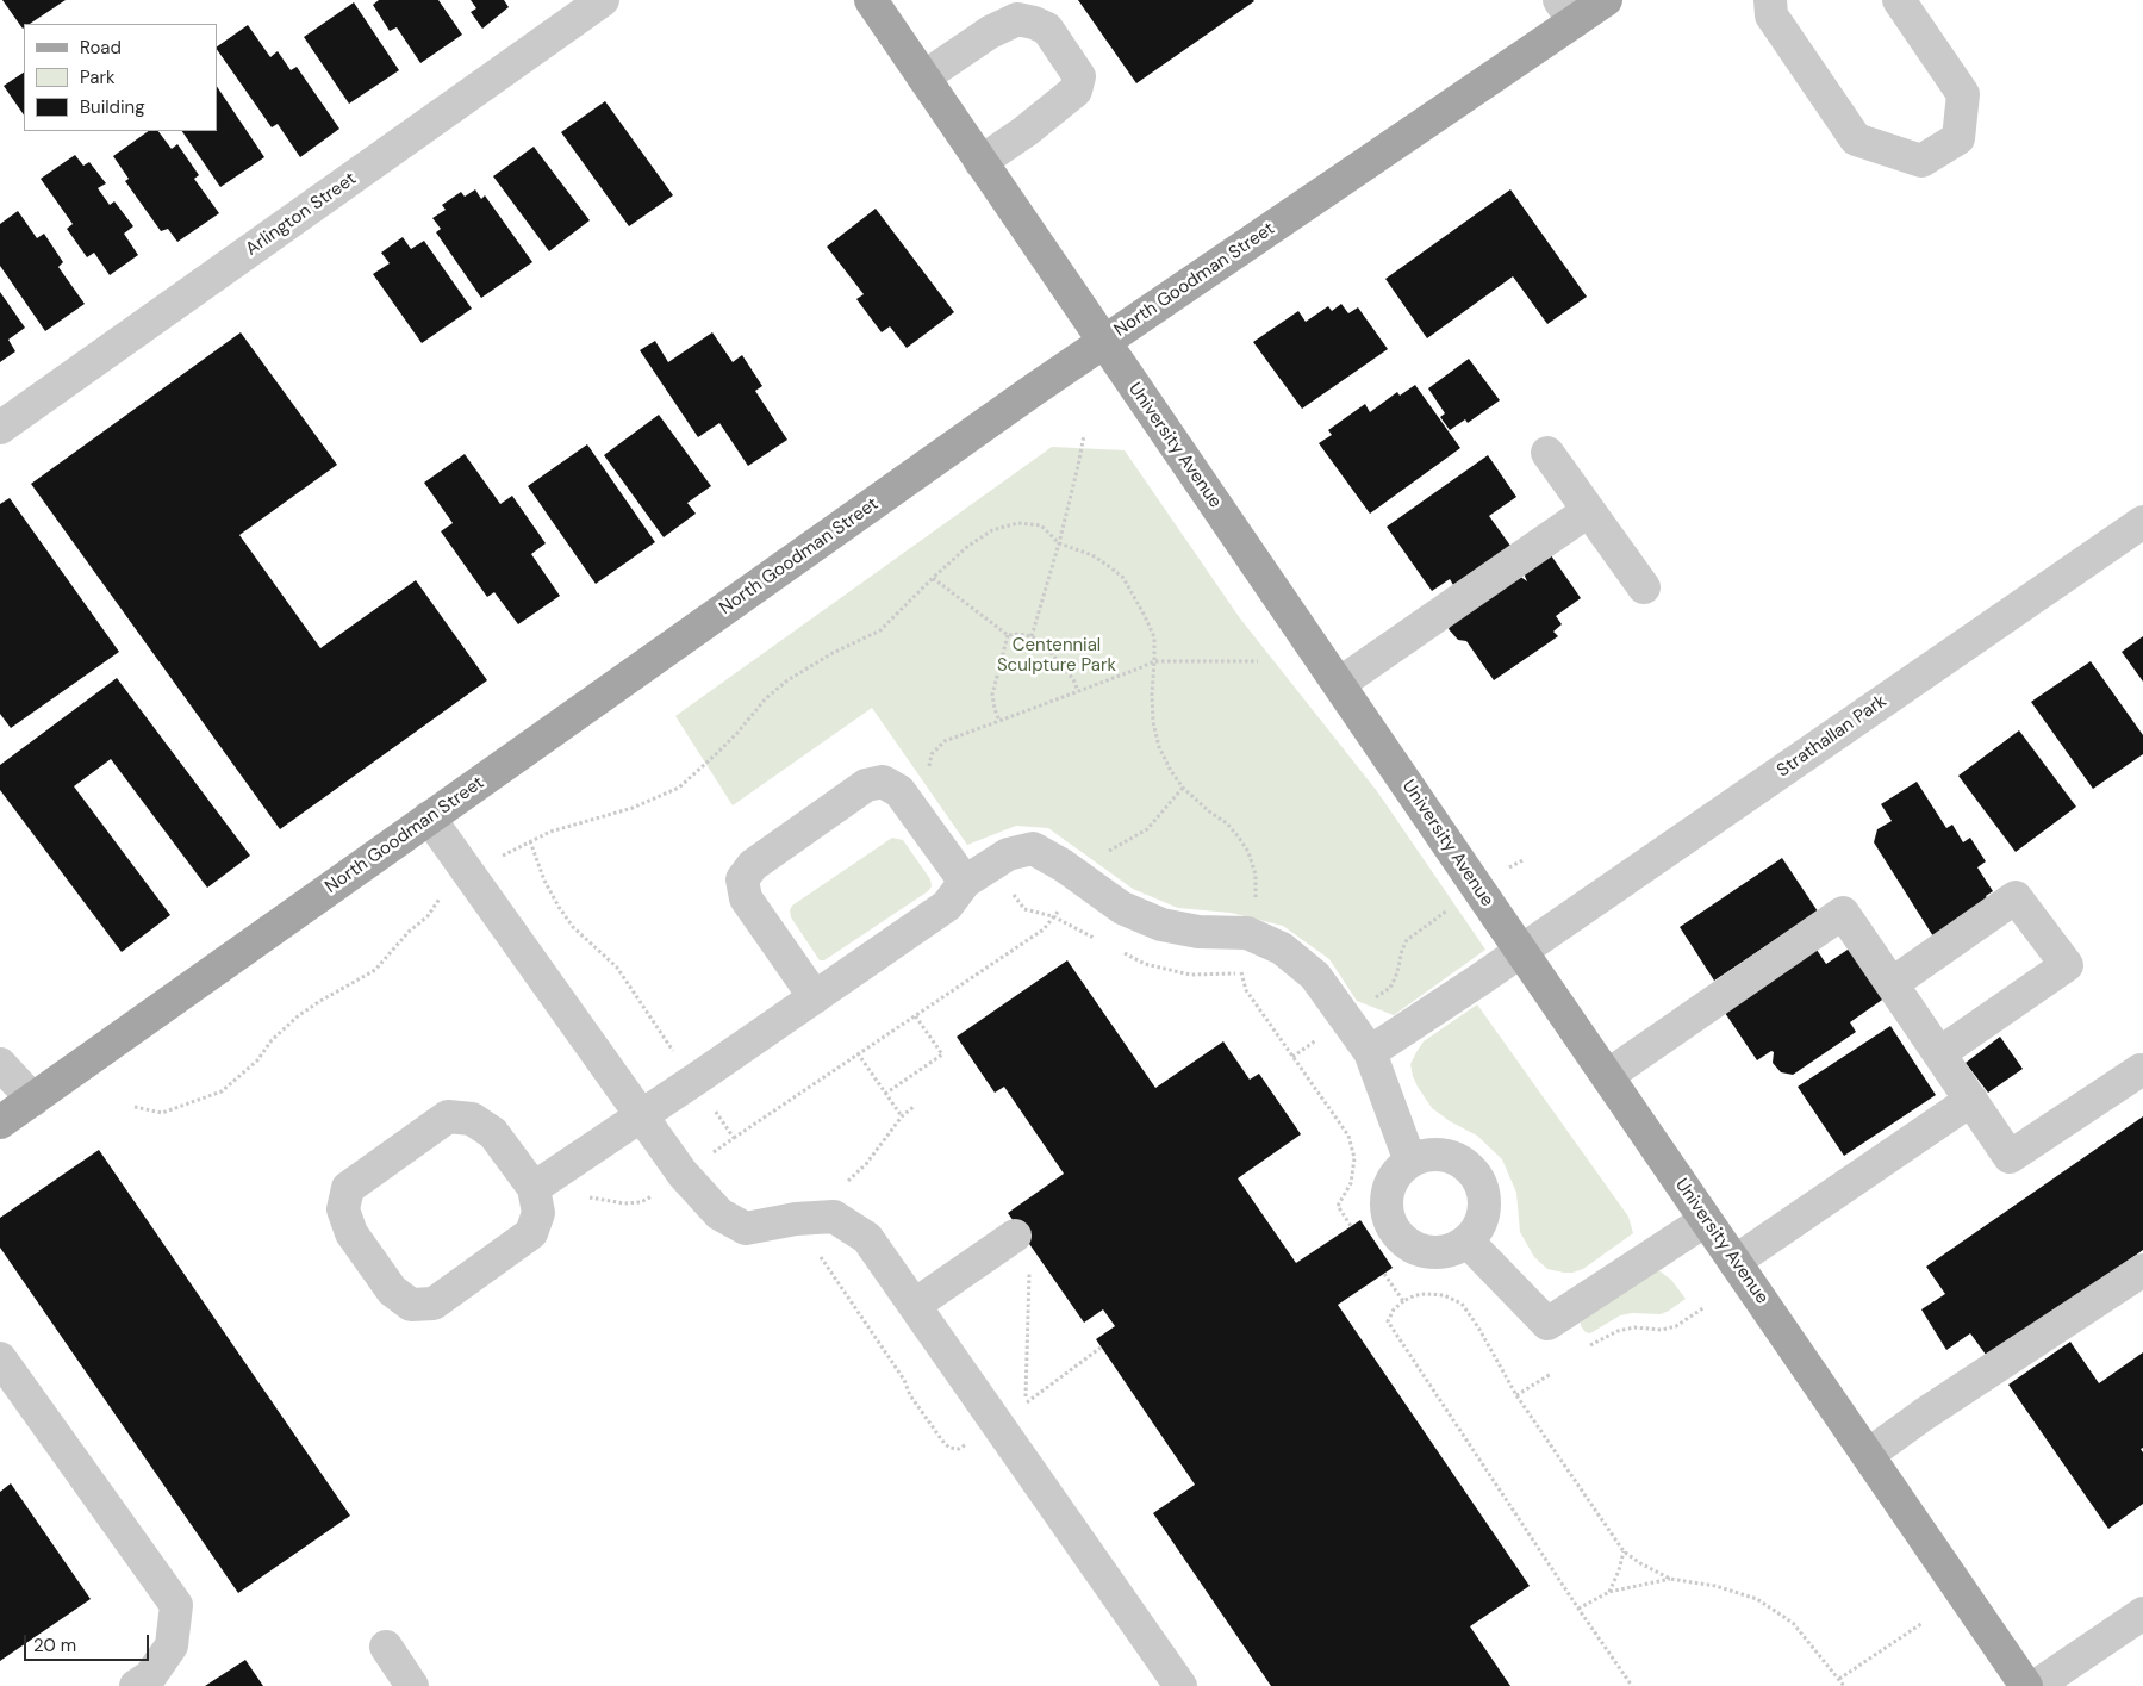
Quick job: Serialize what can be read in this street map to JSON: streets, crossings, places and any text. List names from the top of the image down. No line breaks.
{"streets":{"main road":["North Goodman Street","University Avenue"],"street":["Arlington Street","Strathallan Park"]},"crossings":[["North Goodman Street","University Avenue"],["University Avenue","Strathallan Park"]],"parks":["Centennial Sculpture Park"],"legend":["Road","Park","Building"],"scale_bar":"20 m"}
